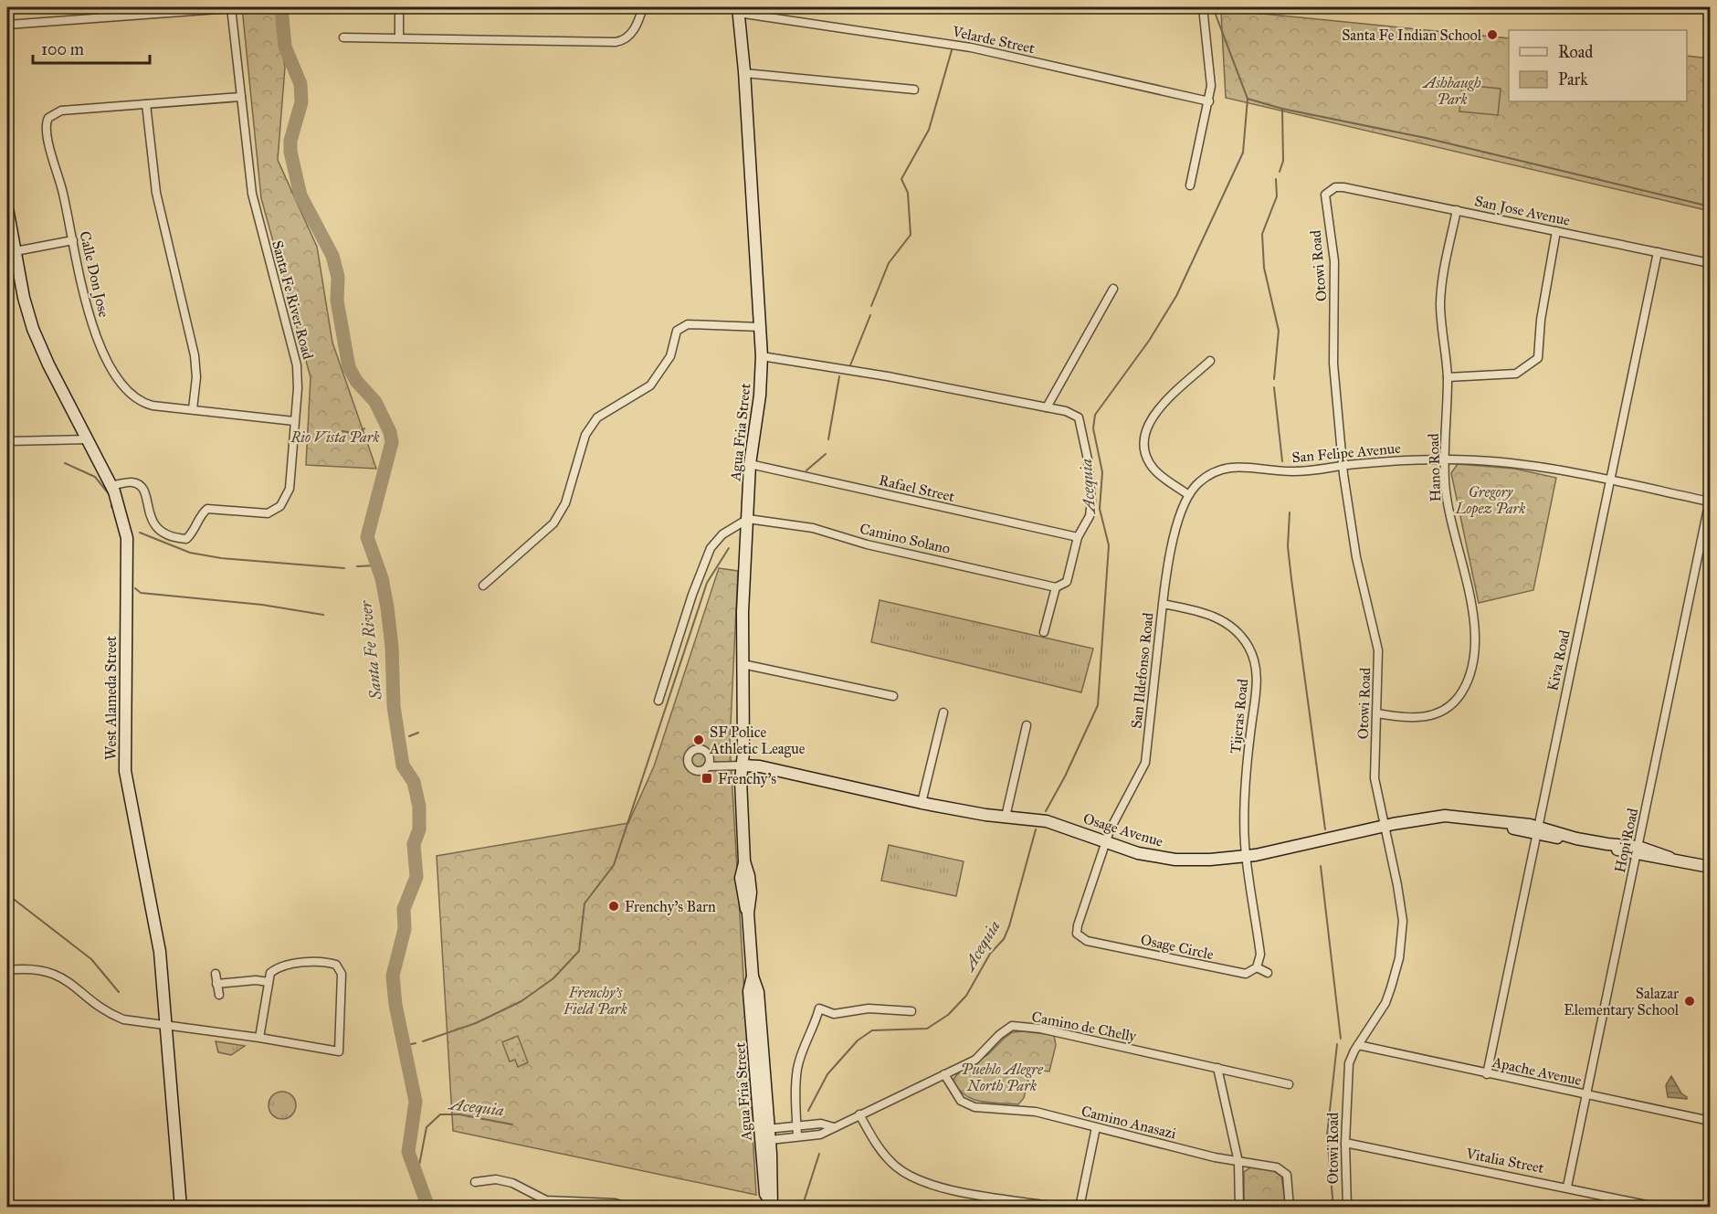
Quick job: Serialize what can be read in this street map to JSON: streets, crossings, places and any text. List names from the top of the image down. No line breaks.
{"streets":{"street":["Velarde Street","San Jose Avenue","Otowi Road","Calle Don Jose","Santa Fe River Road","Agua Fria Street","San Felipe Avenue","Hano Road","Rafael Street","Camino Solano","Kiva Road","San Ildefonso Road","West Alameda Street","Tijeras Road","Osage Avenue","Hopi Road","Osage Circle","Camino de Chelly","Apache Avenue","Camino Anasazi","Vitalia Street"]},"crossings":[["Velarde Street","Agua Fria Street"],["San Jose Avenue","Otowi Road"],["San Jose Avenue","Hano Road"],["San Jose Avenue","Kiva Road"],["Otowi Road","San Felipe Avenue"],["Otowi Road","Hano Road"],["Otowi Road","Osage Avenue"],["Otowi Road","Apache Avenue"],["Otowi Road","Vitalia Street"],["Calle Don Jose","Santa Fe River Road"],["Santa Fe River Road","West Alameda Street"],["Agua Fria Street","Rafael Street"],["Agua Fria Street","Camino Solano"],["Agua Fria Street","Osage Avenue"],["Agua Fria Street","Camino de Chelly"],["San Felipe Avenue","Hano Road"],["San Felipe Avenue","Kiva Road"],["San Felipe Avenue","San Ildefonso Road"],["San Felipe Avenue","Hopi Road"],["Kiva Road","Osage Avenue"],["Kiva Road","Apache Avenue"],["San Ildefonso Road","Tijeras Road"],["San Ildefonso Road","Osage Avenue"],["San Ildefonso Road","Osage Circle"],["Tijeras Road","Osage Avenue"],["Osage Avenue","Hopi Road"],["Osage Avenue","Osage Circle"],["Hopi Road","Apache Avenue"],["Hopi Road","Vitalia Street"],["Camino de Chelly","Camino Anasazi"]],"water":["Acequia","Santa Fe River"],"parks":["Ashbaugh Park","Rio Vista Park","Gregory Lopez Park","Frenchy's Field Park","Pueblo Alegre North Park"],"places":{"other":["Santa Fe Indian School","SF Police Athletic League","Frenchy's Barn","Salazar Elementary School"],"transit":["Frenchy's"]},"legend":["Road","Park"],"scale_bar":"100 m"}
